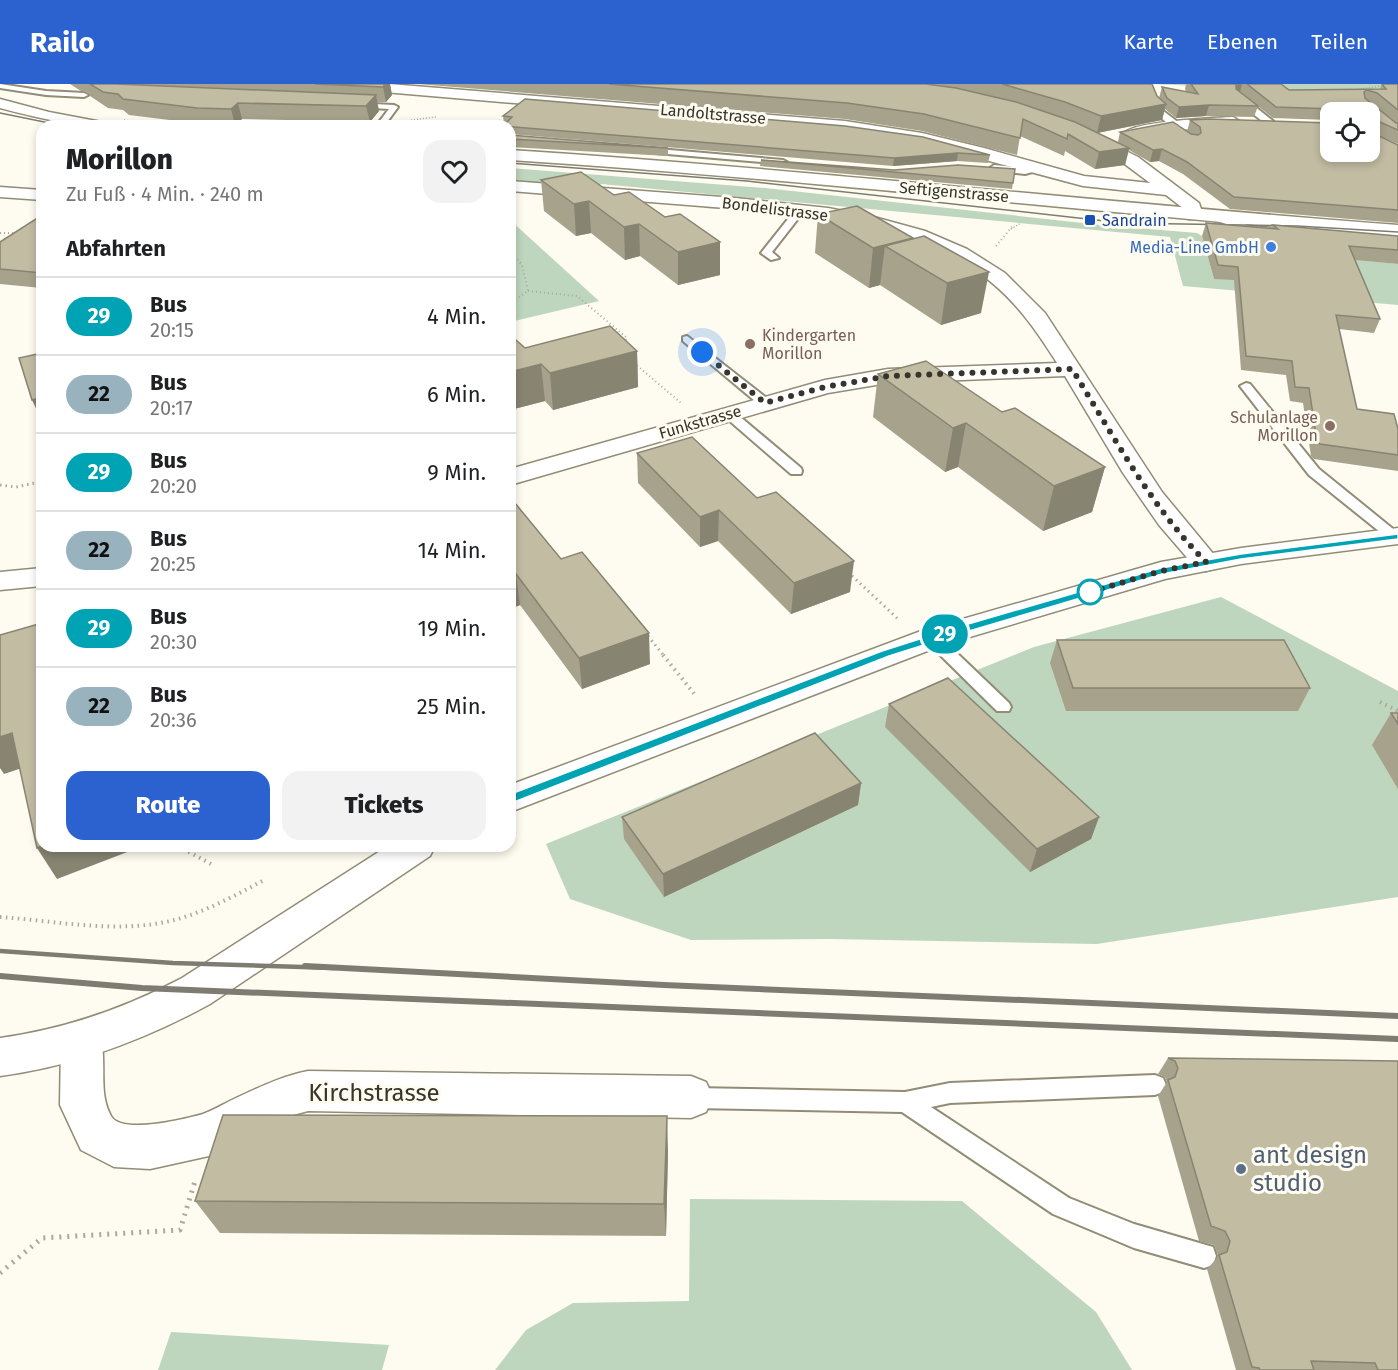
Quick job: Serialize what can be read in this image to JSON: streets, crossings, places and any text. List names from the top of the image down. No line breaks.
{"streets":{"street":["Landoltstrasse","Seftigenstrasse","Bondelistrasse","Funkstrasse","Kirchstrasse"]},"crossings":[["Bondelistrasse","Funkstrasse"]],"places":{"transit":["Sandrain"],"other":["Media-Line GmbH","Kindergarten Morillon","Schulanlage Morillon","ant design studio"]},"lines":["bus line 29"],"page":{"header":"Railo","nav":["Karte","Ebenen","Teilen"],"on_map":"29","heading":[["Morillon","Zu Fuß · 4 Min. · 240 m"],"Abfahrten"],"list":[{"mark":"29","name":"Bus","note":"20:15","value":"4 Min."},{"mark":"22","name":"Bus","note":"20:17","value":"6 Min."},{"mark":"29","name":"Bus","note":"20:20","value":"9 Min."},{"mark":"22","name":"Bus","note":"20:25","value":"14 Min."},{"mark":"29","name":"Bus","note":"20:30","value":"19 Min."},{"mark":"22","name":"Bus","note":"20:36","value":"25 Min."}],"buttons":["Route","Tickets"]}}
